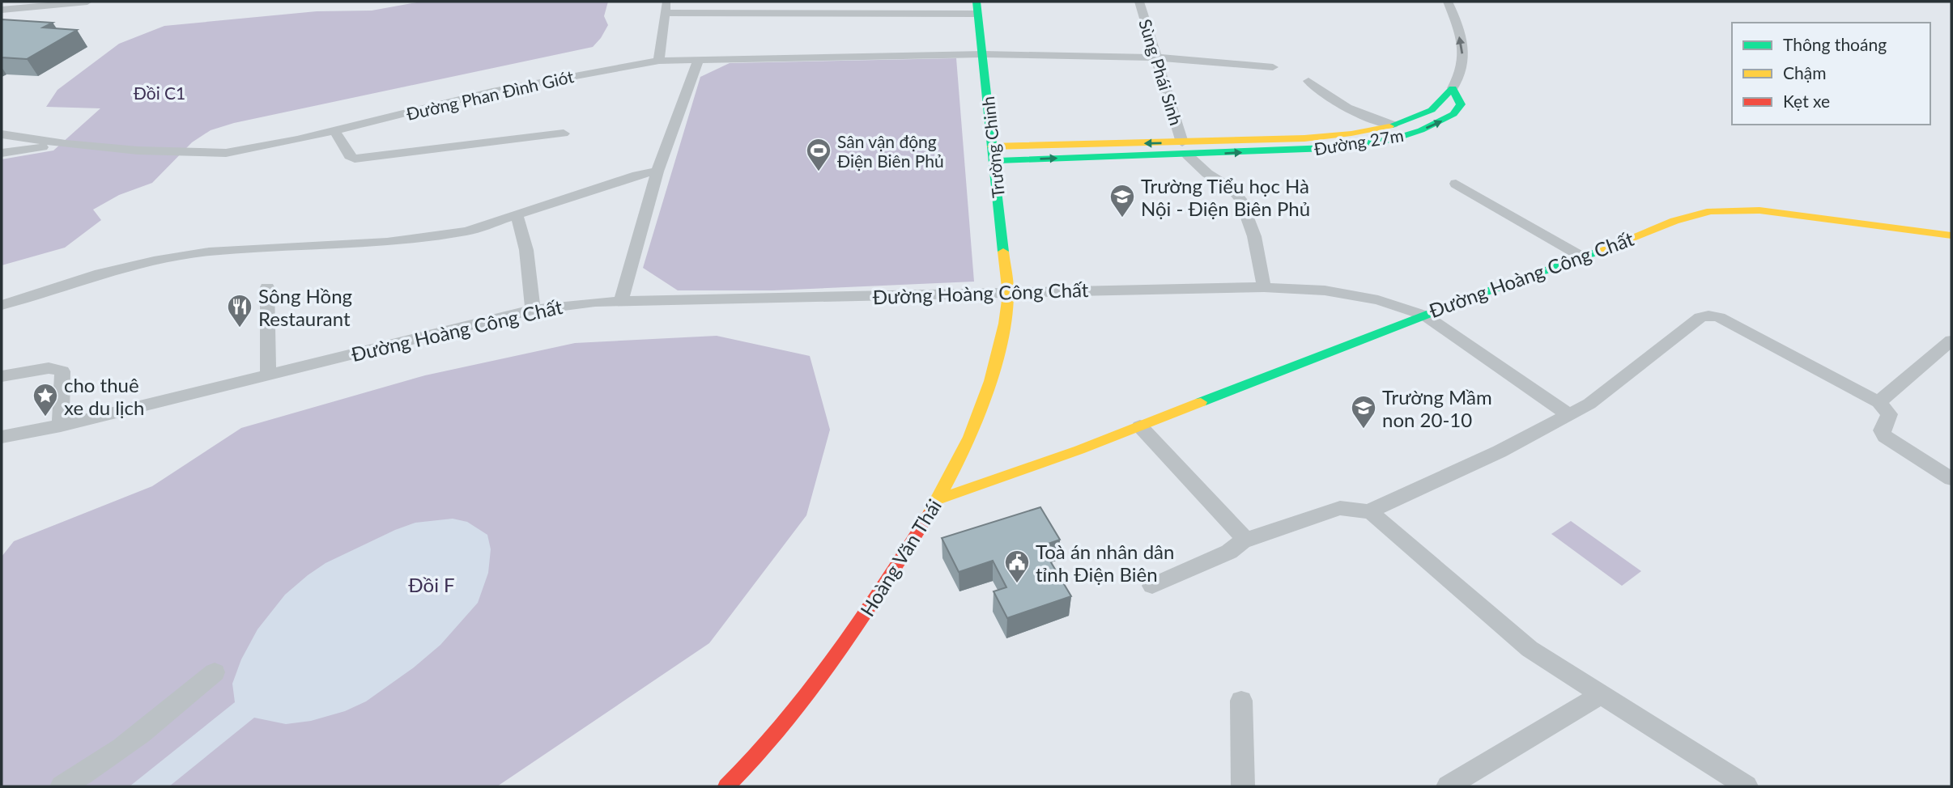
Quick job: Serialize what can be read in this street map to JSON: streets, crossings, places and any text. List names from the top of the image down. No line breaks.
{"streets":{"street":["Sùng Phái Sinh","Đường Phan Đình Giót","Đường 27m","Trường Chinh","Đường Hoàng Công Chất","Hoàng Văn Thái"]},"crossings":[["Sùng Phái Sinh","Đường Phan Đình Giót"],["Sùng Phái Sinh","Đường 27m"],["Đường Phan Đình Giót","Trường Chinh"],["Đường 27m","Trường Chinh"],["Trường Chinh","Đường Hoàng Công Chất"],["Trường Chinh","Hoàng Văn Thái"],["Đường Hoàng Công Chất","Hoàng Văn Thái"]],"parks":["Đồi C1","Đồi F"],"places":{"sports":["Sân vận động Điện Biên Phủ"],"school or university":["Trường Tiểu học Hà Nội - Điện Biên Phủ","Trường Mầm non 20-10"],"restaurant":["Sông Hồng Restaurant"],"place":["cho thuê xe du lịch"],"public building":["Toà án nhân dân tỉnh Điện Biên"]},"legend":["Thông thoáng","Chậm","Kẹt xe"]}
